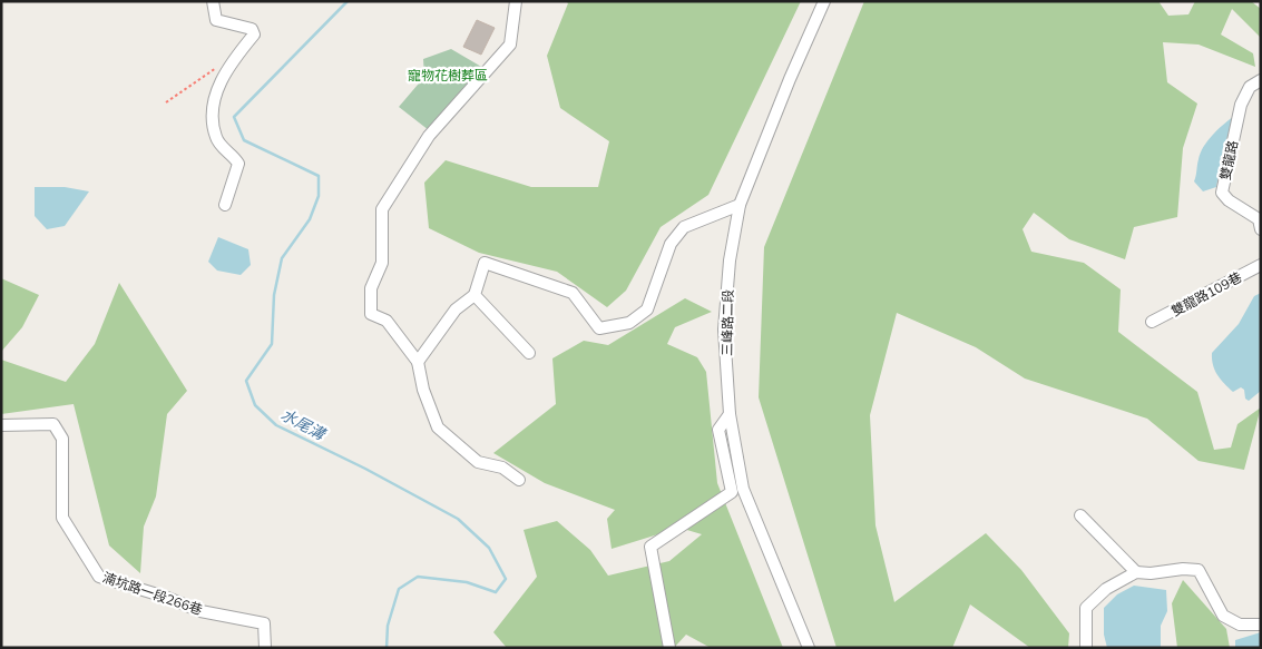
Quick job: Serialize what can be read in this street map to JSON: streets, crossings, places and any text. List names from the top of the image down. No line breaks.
{"streets":{"street":["雙龍路","雙龍路109巷","三峰路二段","湳坑路一段266巷"]},"water":["水尾溝"],"parks":["寵物花樹葬區"]}
